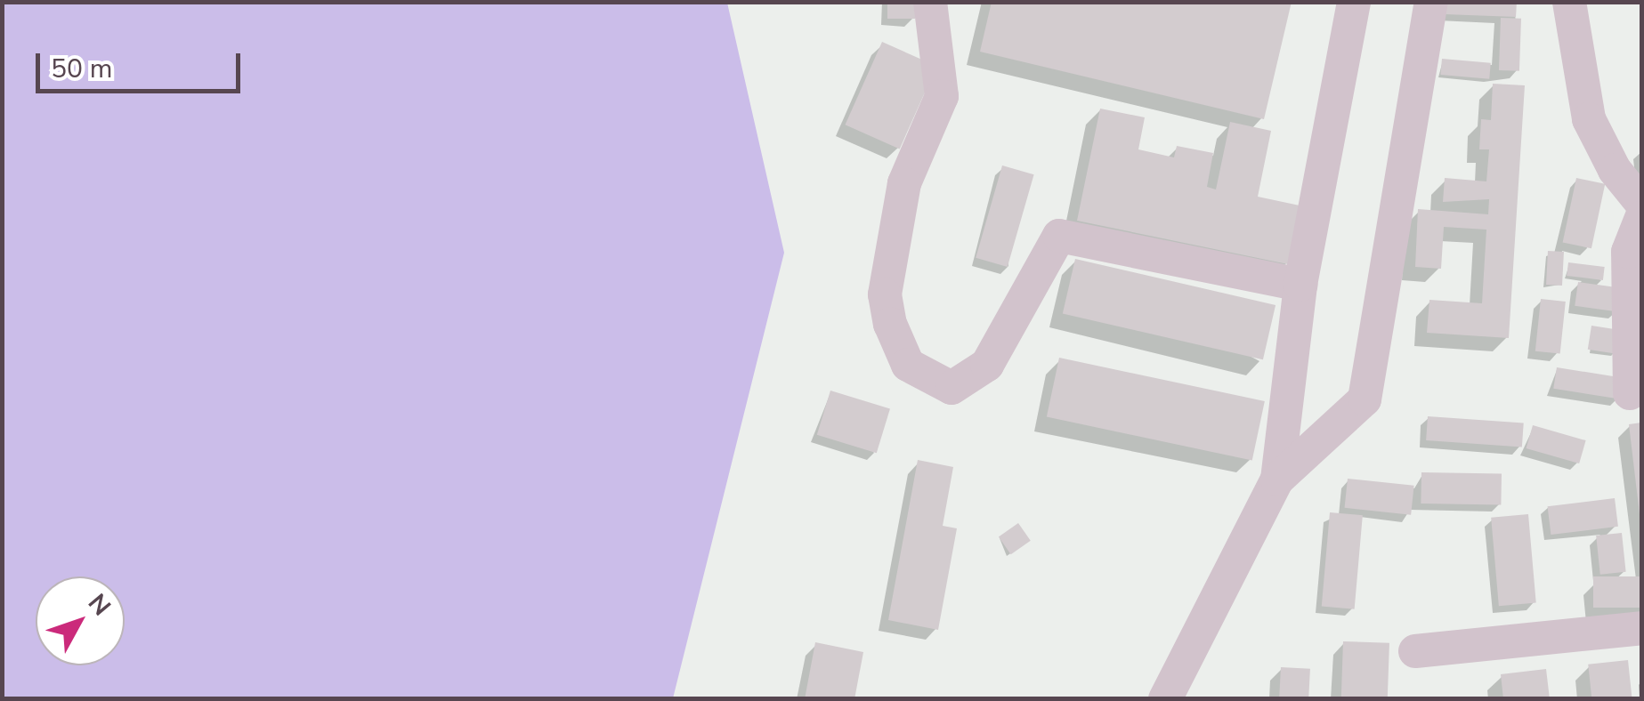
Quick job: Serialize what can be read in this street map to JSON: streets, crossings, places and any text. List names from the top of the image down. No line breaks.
{"scale_bar":"50 m","north":"top right"}
